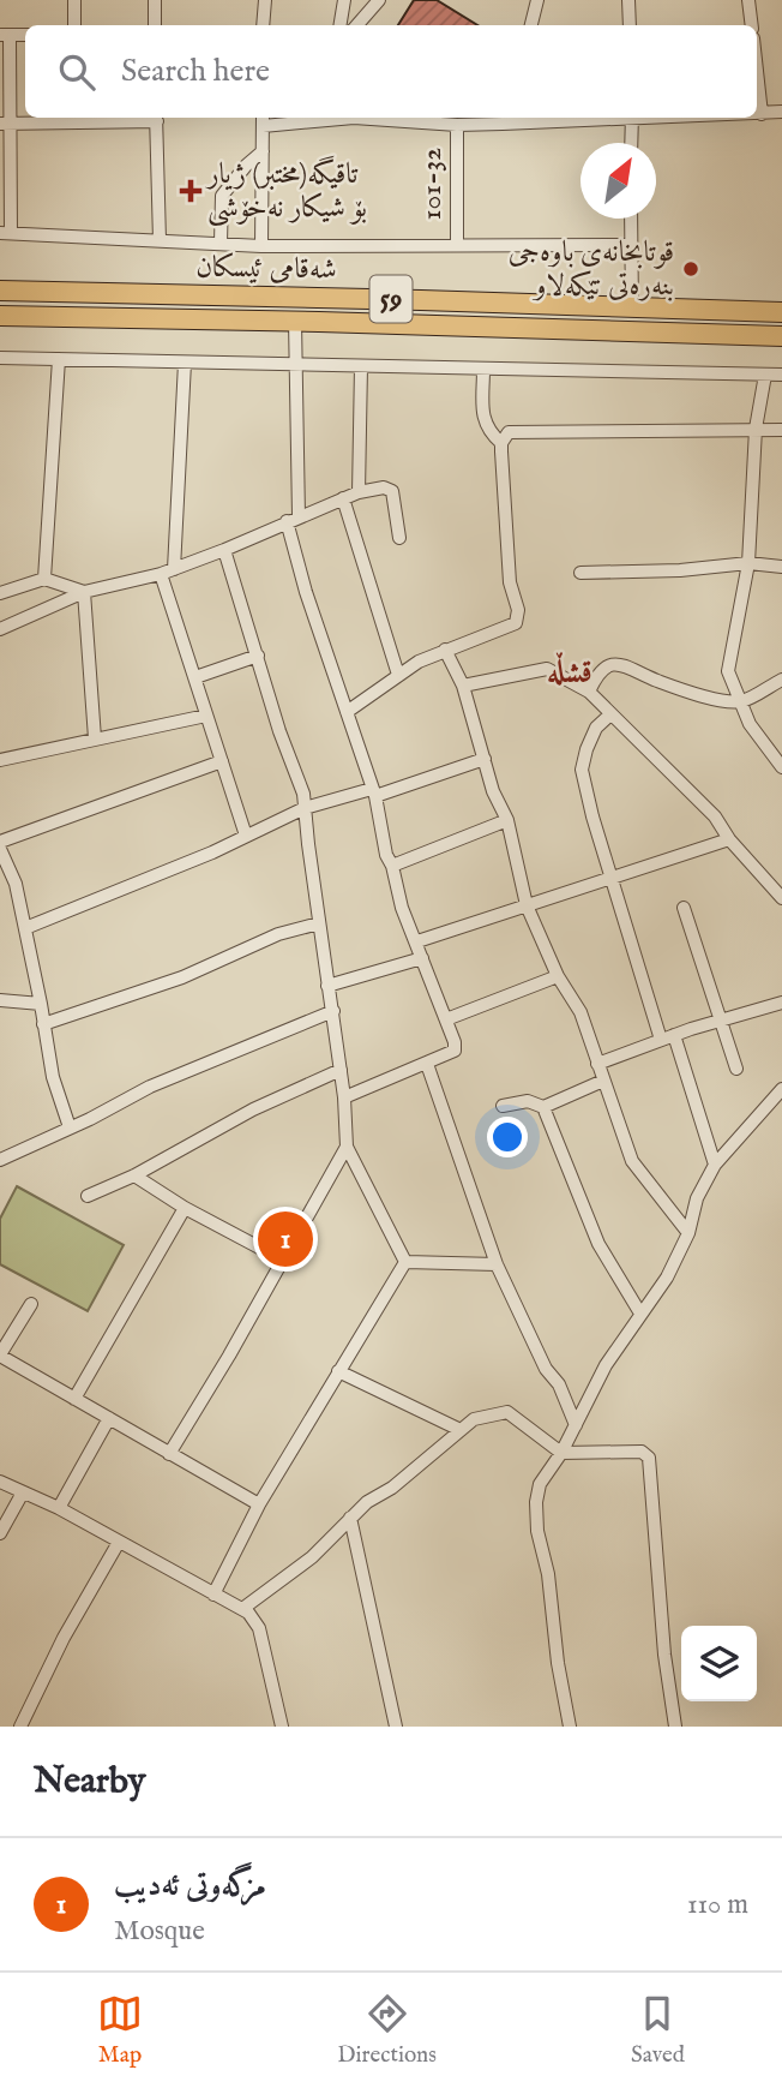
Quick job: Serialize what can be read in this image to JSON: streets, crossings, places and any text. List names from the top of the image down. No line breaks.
{"streets":{"main road":["شەقامی ئیسکان","59"],"street":["101-32"]},"districts":["قشڵه‌"],"places":{"health":["تاقیگە(مختبر) ژیار بۆ شیکار نەخۆشی"],"other":["قوتابخانه‌ی باوه‌جی بنه‌ره‌تی تێكه‌لاو"]},"north":"top right","page":{"search":"Search here","pins":"1","heading":"Nearby","list":[{"mark":"1","name":"مزگەوتی ئەدیب","note":"Mosque","value":"110 m"}],"nav":["Map","Directions","Saved"]}}
